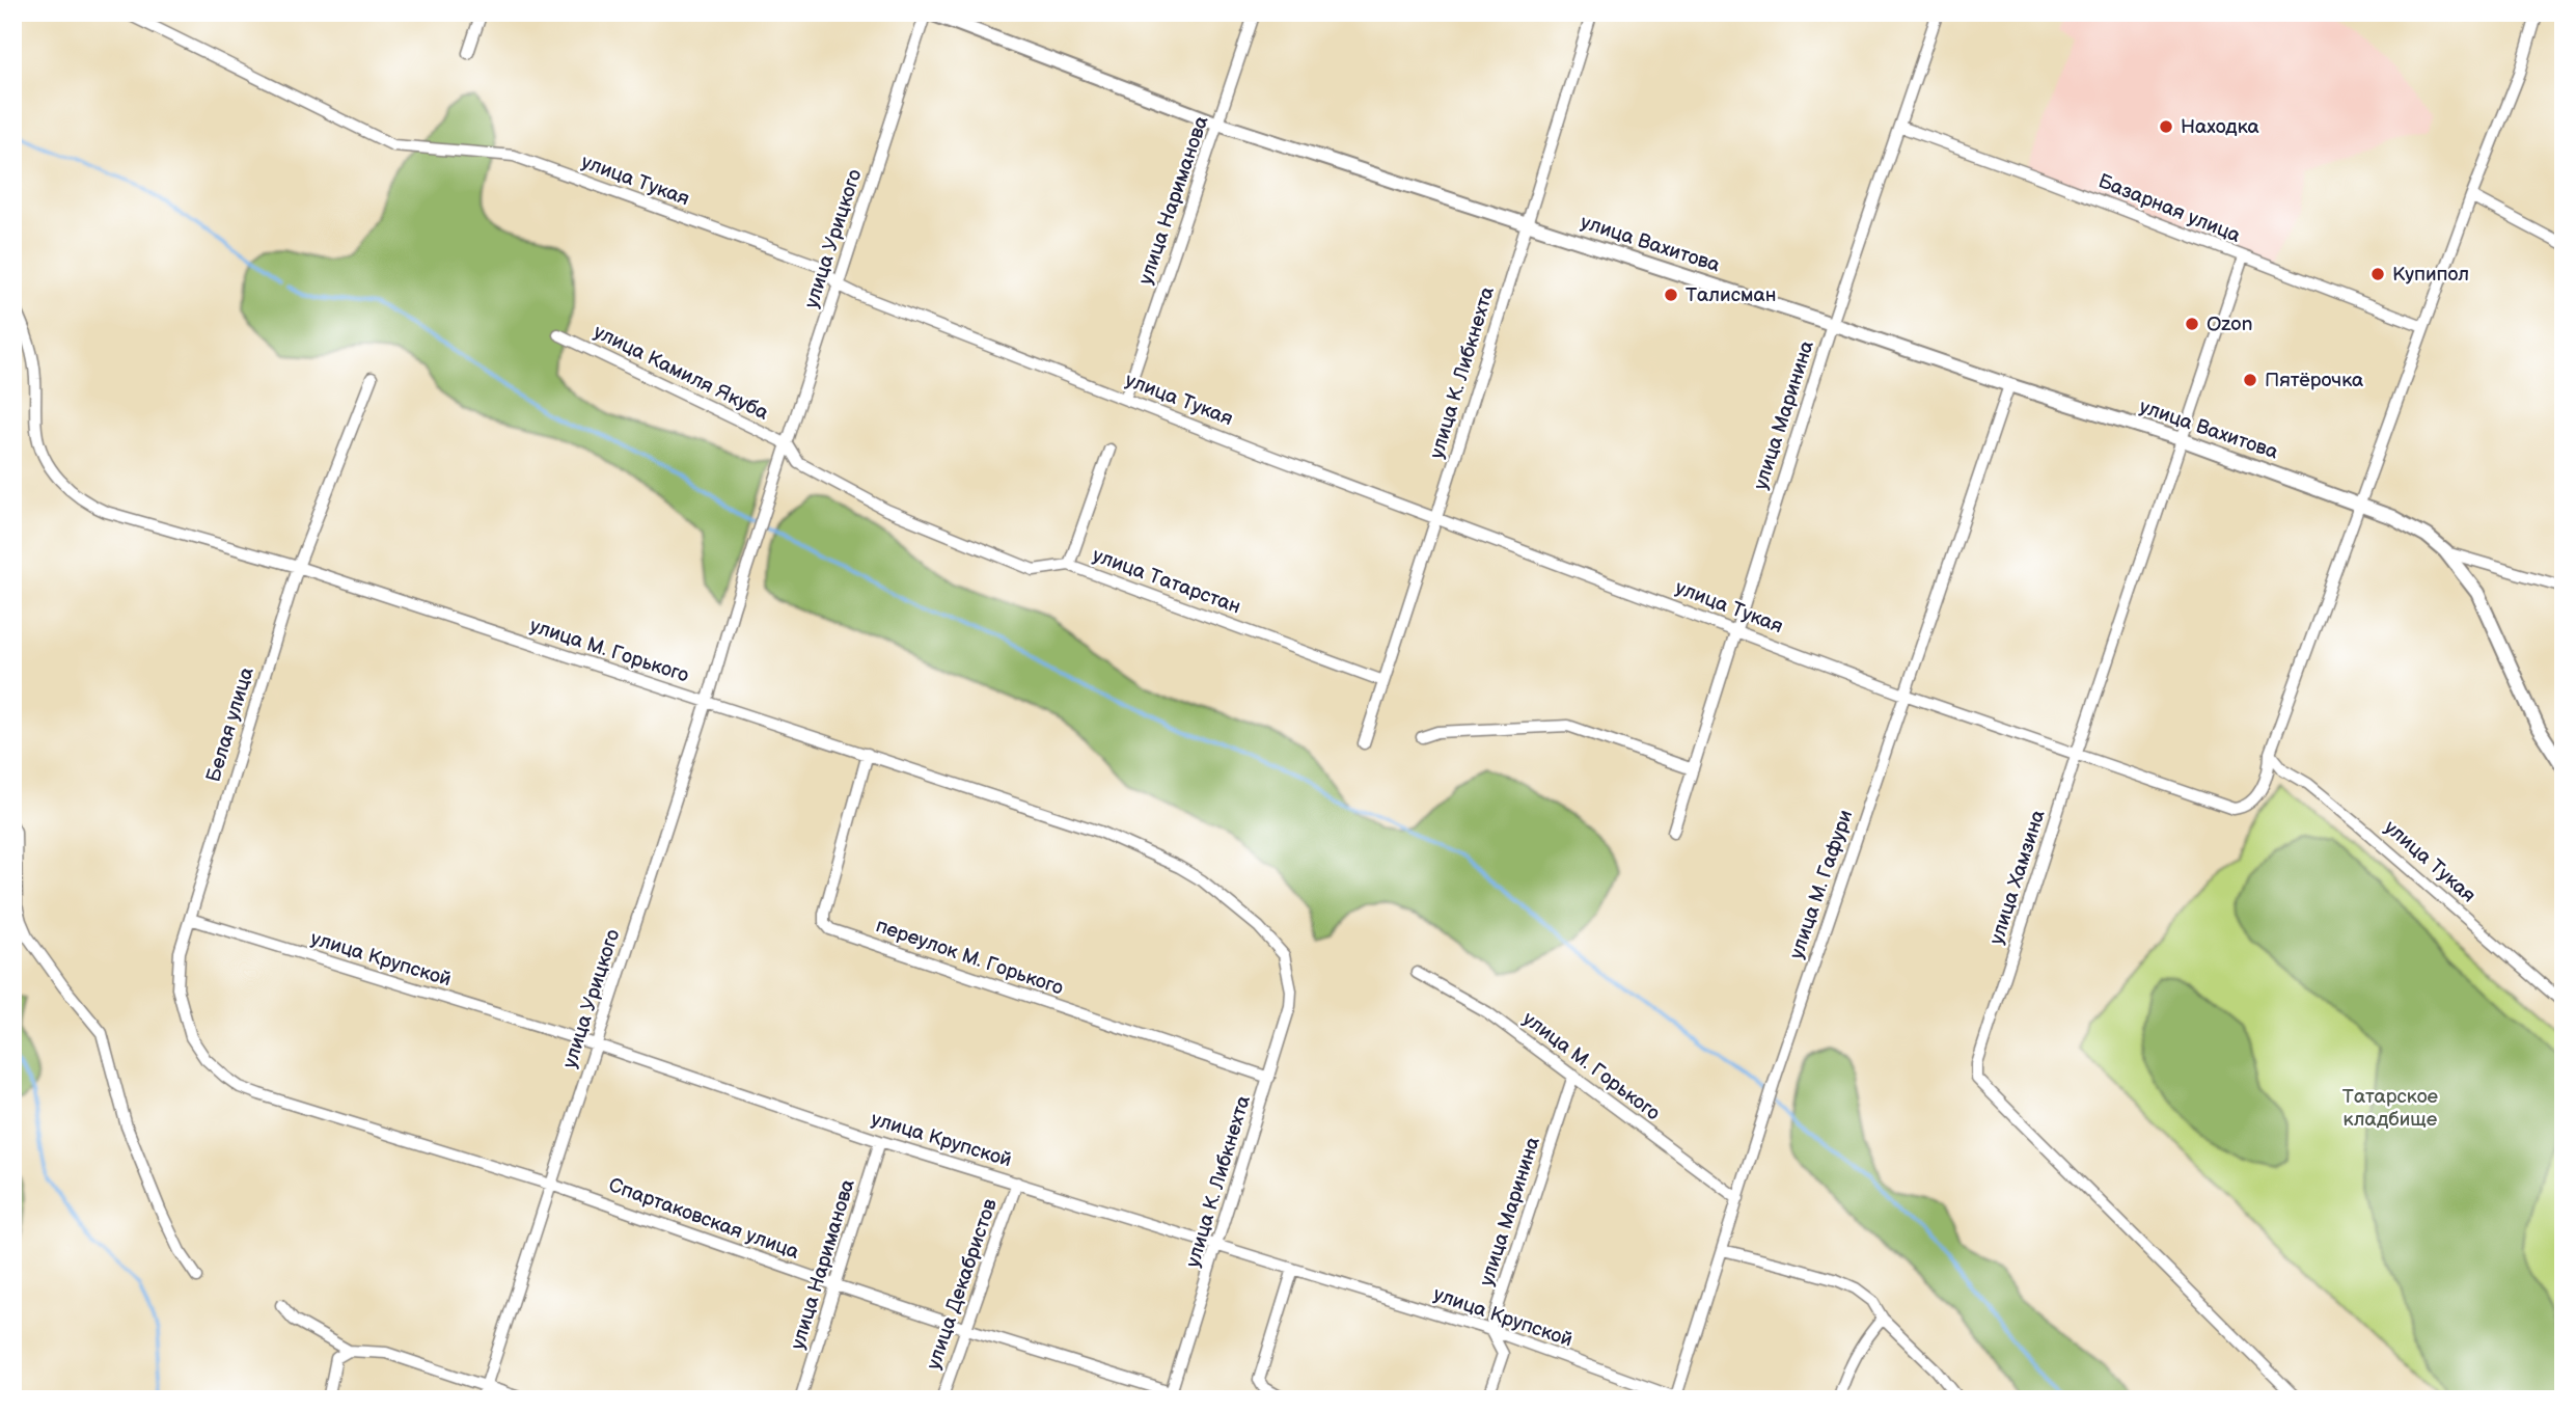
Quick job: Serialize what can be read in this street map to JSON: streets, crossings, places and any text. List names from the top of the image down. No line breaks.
{"streets":{"street":["улица Тукая","улица Нариманова","Базарная улица","улица Урицкого","улица Вахитова","улица Камиля Якуба","улица К. Либкнехта","улица Маринина","улица Татарстан","улица М. Горького","Белая улица","улица Хамзина","улица М. Гафури","переулок М. Горького","улица Крупской","Спартаковская улица","улица Декабристов"]},"crossings":[["улица Тукая","улица Нариманова"],["улица Тукая","улица Урицкого"],["улица Тукая","улица К. Либкнехта"],["улица Тукая","улица Маринина"],["улица Тукая","улица Хамзина"],["улица Тукая","улица М. Гафури"],["улица Нариманова","улица Вахитова"],["улица Нариманова","улица Крупской"],["улица Нариманова","Спартаковская улица"],["Базарная улица","улица Маринина"],["Базарная улица","улица Хамзина"],["улица Урицкого","улица Вахитова"],["улица Урицкого","улица Камиля Якуба"],["улица Урицкого","улица Татарстан"],["улица Урицкого","улица М. Горького"],["улица Урицкого","улица Крупской"],["улица Урицкого","Спартаковская улица"],["улица Вахитова","улица К. Либкнехта"],["улица Вахитова","улица Маринина"],["улица Вахитова","улица Хамзина"],["улица Вахитова","улица М. Гафури"],["улица Камиля Якуба","улица Татарстан"],["улица К. Либкнехта","улица Татарстан"],["улица К. Либкнехта","улица М. Горького"],["улица К. Либкнехта","переулок М. Горького"],["улица К. Либкнехта","улица Крупской"],["улица К. Либкнехта","Спартаковская улица"],["улица Маринина","улица М. Горького"],["улица Маринина","улица Крупской"],["улица М. Горького","Белая улица"],["улица М. Горького","улица М. Гафури"],["улица М. Горького","переулок М. Горького"],["Белая улица","улица Крупской"],["Белая улица","Спартаковская улица"],["улица М. Гафури","улица Крупской"],["улица Крупской","улица Декабристов"],["Спартаковская улица","улица Декабристов"]],"parks":["Татарское кладбище"],"places":["Находка","Купипол","Талисман","Ozon","Пятёрочка"]}
